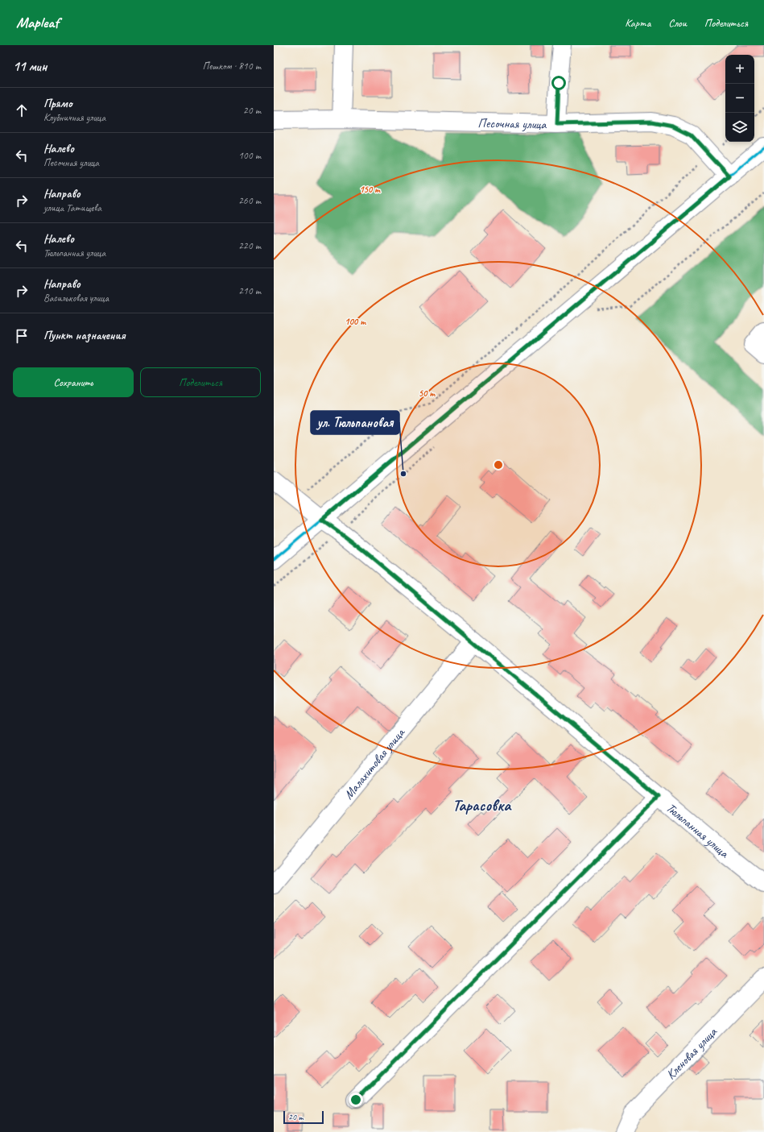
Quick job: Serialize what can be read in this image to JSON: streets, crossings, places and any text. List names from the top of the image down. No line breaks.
{"streets":{"street":["Песочная улица","Малахитовая улица","Тюльпанная улица","Кленовая улица"]},"crossings":[["Малахитовая улица","Тюльпанная улица"]],"districts":["Тарасовка"],"places":["ул. Тюльпановая"],"scale_bar":"20 m","page":{"header":"Mapleaf","nav":["Карта","Слои","Поделиться"],"heading":["11 мин","Пешком · 810 m"],"map_buttons":["+","−"],"list":[["Прямо","Клубничная улица","20 m"],["Налево","Песочная улица","100 m"],["Направо","улица Татищева","260 m"],["Налево","Тюльпанная улица","220 m"],["Направо","Васильковая улица","210 m"],"Пункт назначения"],"buttons":["Сохранить","Поделиться"],"scale":"20 m"},"rings":["150 m","100 m","50 m"]}
